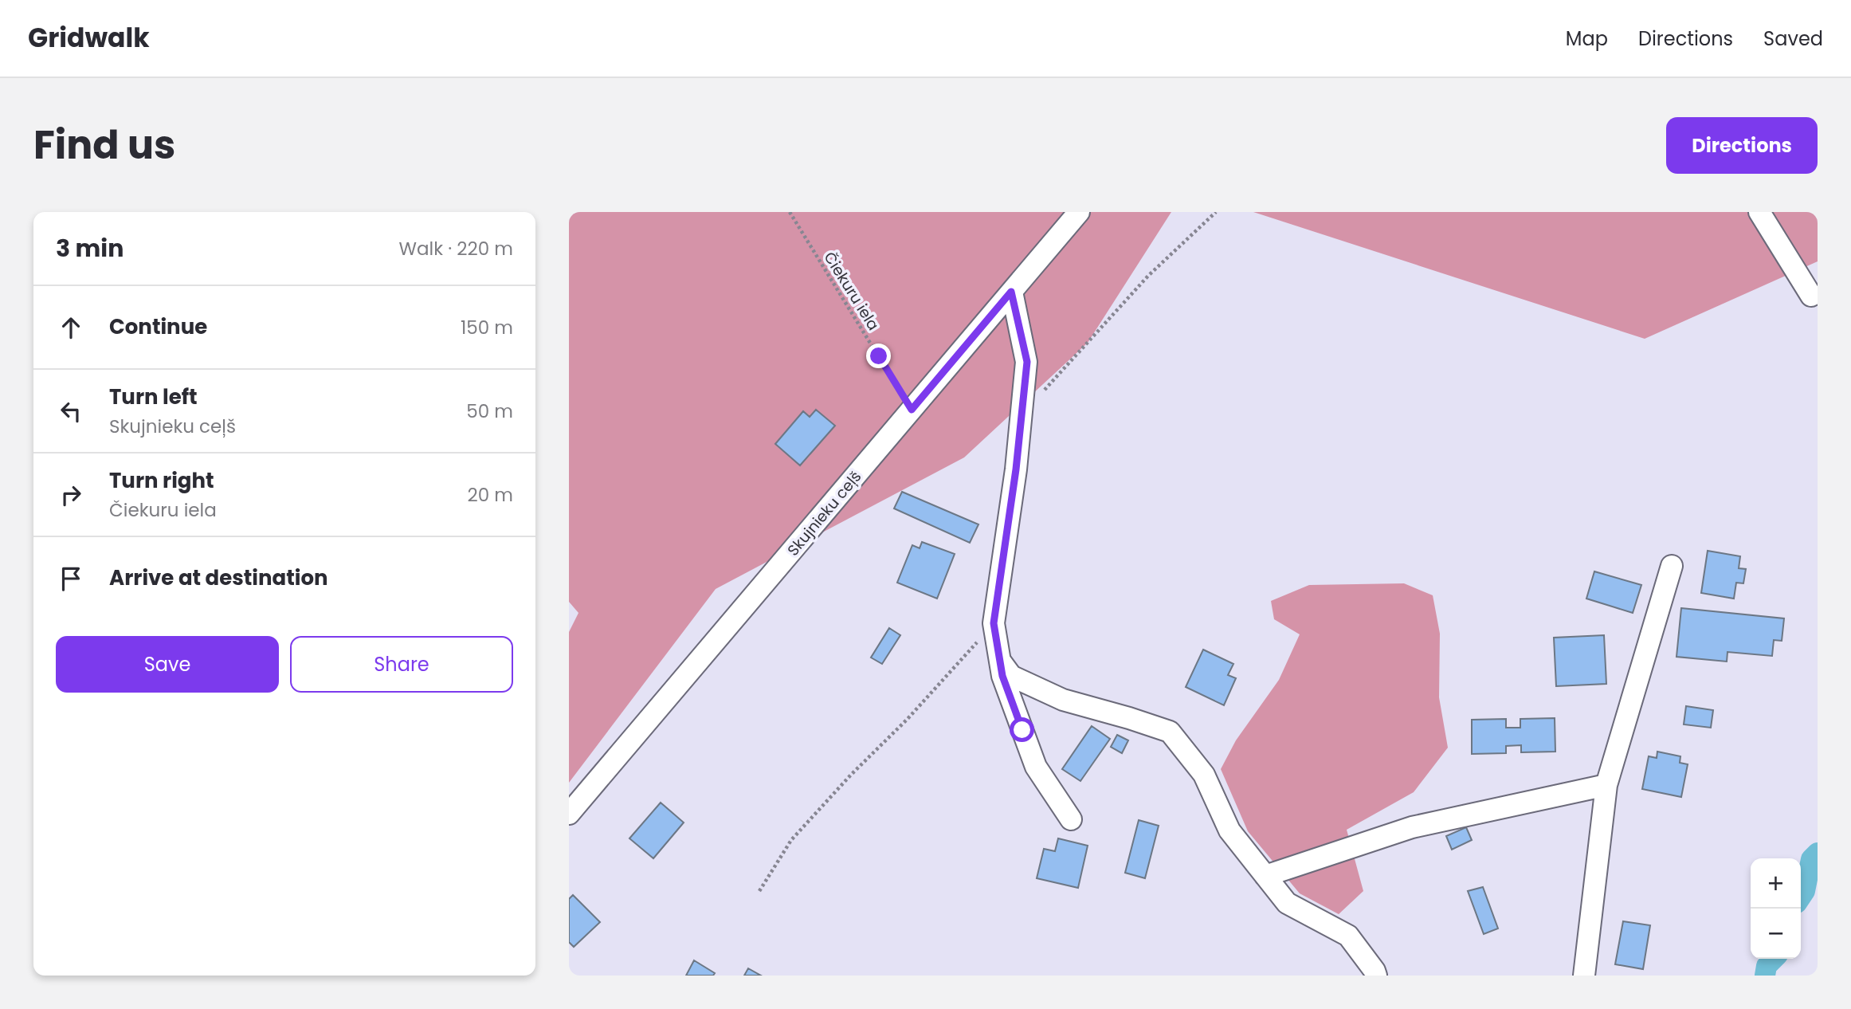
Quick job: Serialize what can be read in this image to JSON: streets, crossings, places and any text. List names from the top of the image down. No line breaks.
{"streets":{"street":["Skujnieku ceļš"],"path":["Čiekuru iela"]},"crossings":[["Čiekuru iela","Skujnieku ceļš"]],"page":{"header":"Gridwalk","nav":["Map","Directions","Saved"],"title":"Find us","buttons":["Directions",["Save","Share"]],"heading":["3 min","Walk · 220 m"],"list":[["Continue","150 m"],["Turn left","Skujnieku ceļš","50 m"],["Turn right","Čiekuru iela","20 m"],"Arrive at destination"],"map_buttons":["+","−"]}}
